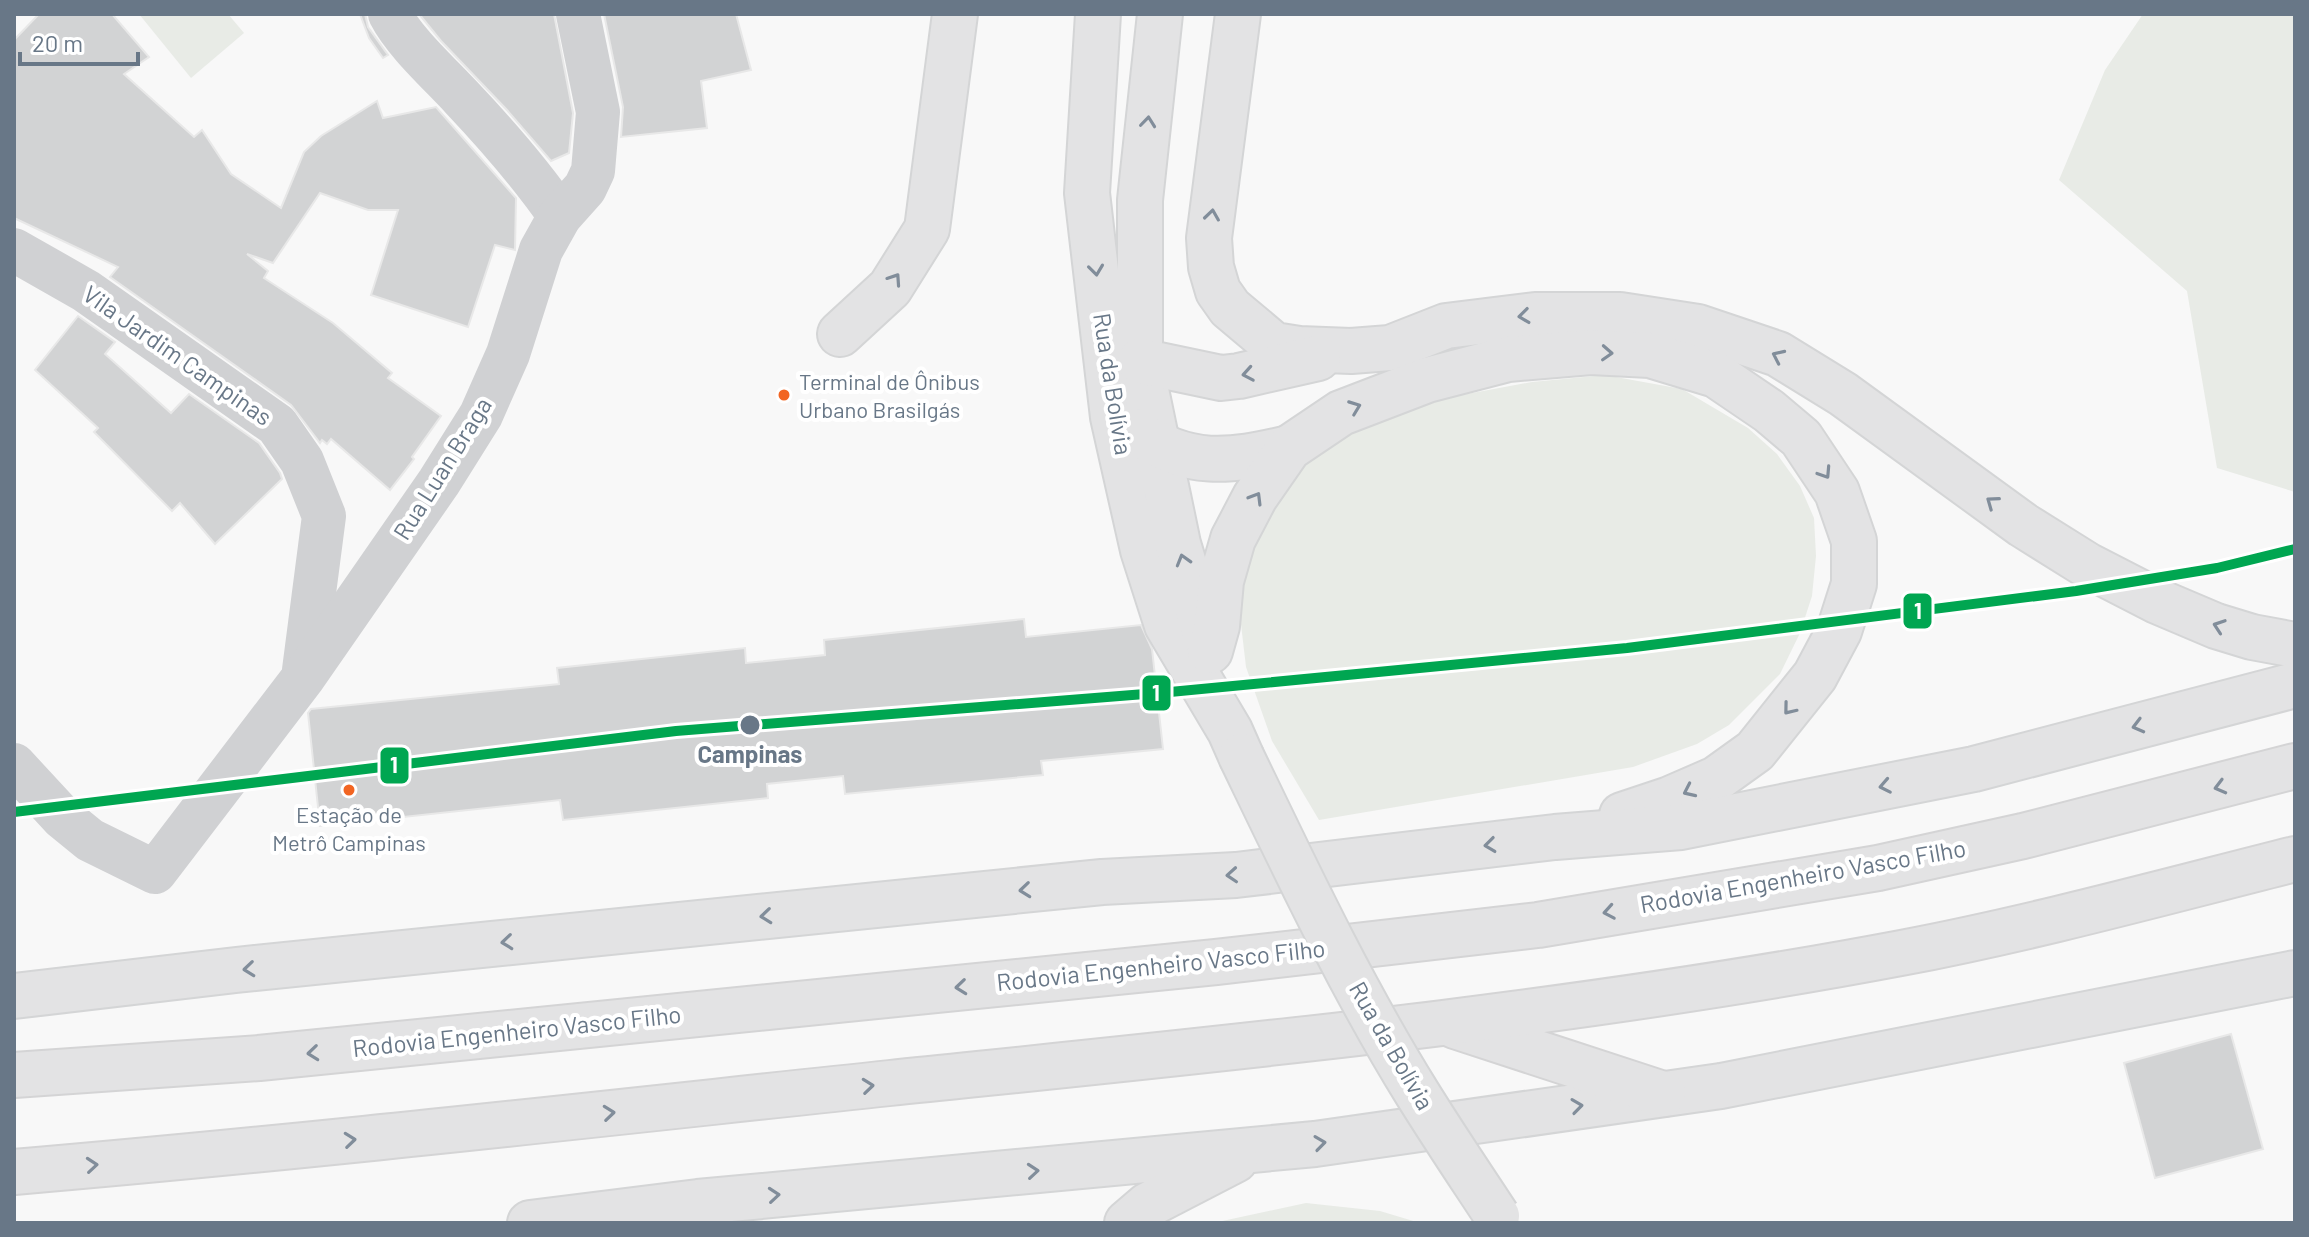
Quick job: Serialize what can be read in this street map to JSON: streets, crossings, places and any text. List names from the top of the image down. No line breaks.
{"streets":{"main road":["Rua da Bolívia","Rodovia Engenheiro Vasco Filho"],"street":["Vila Jardim Campinas","Rua Luan Braga"]},"crossings":[["Vila Jardim Campinas","Rua Luan Braga"]],"places":["Terminal de Ônibus Urbano Brasilgás","Campinas","Estação de Metrô Campinas"],"lines":["transit line 1"],"scale_bar":"20 m"}
